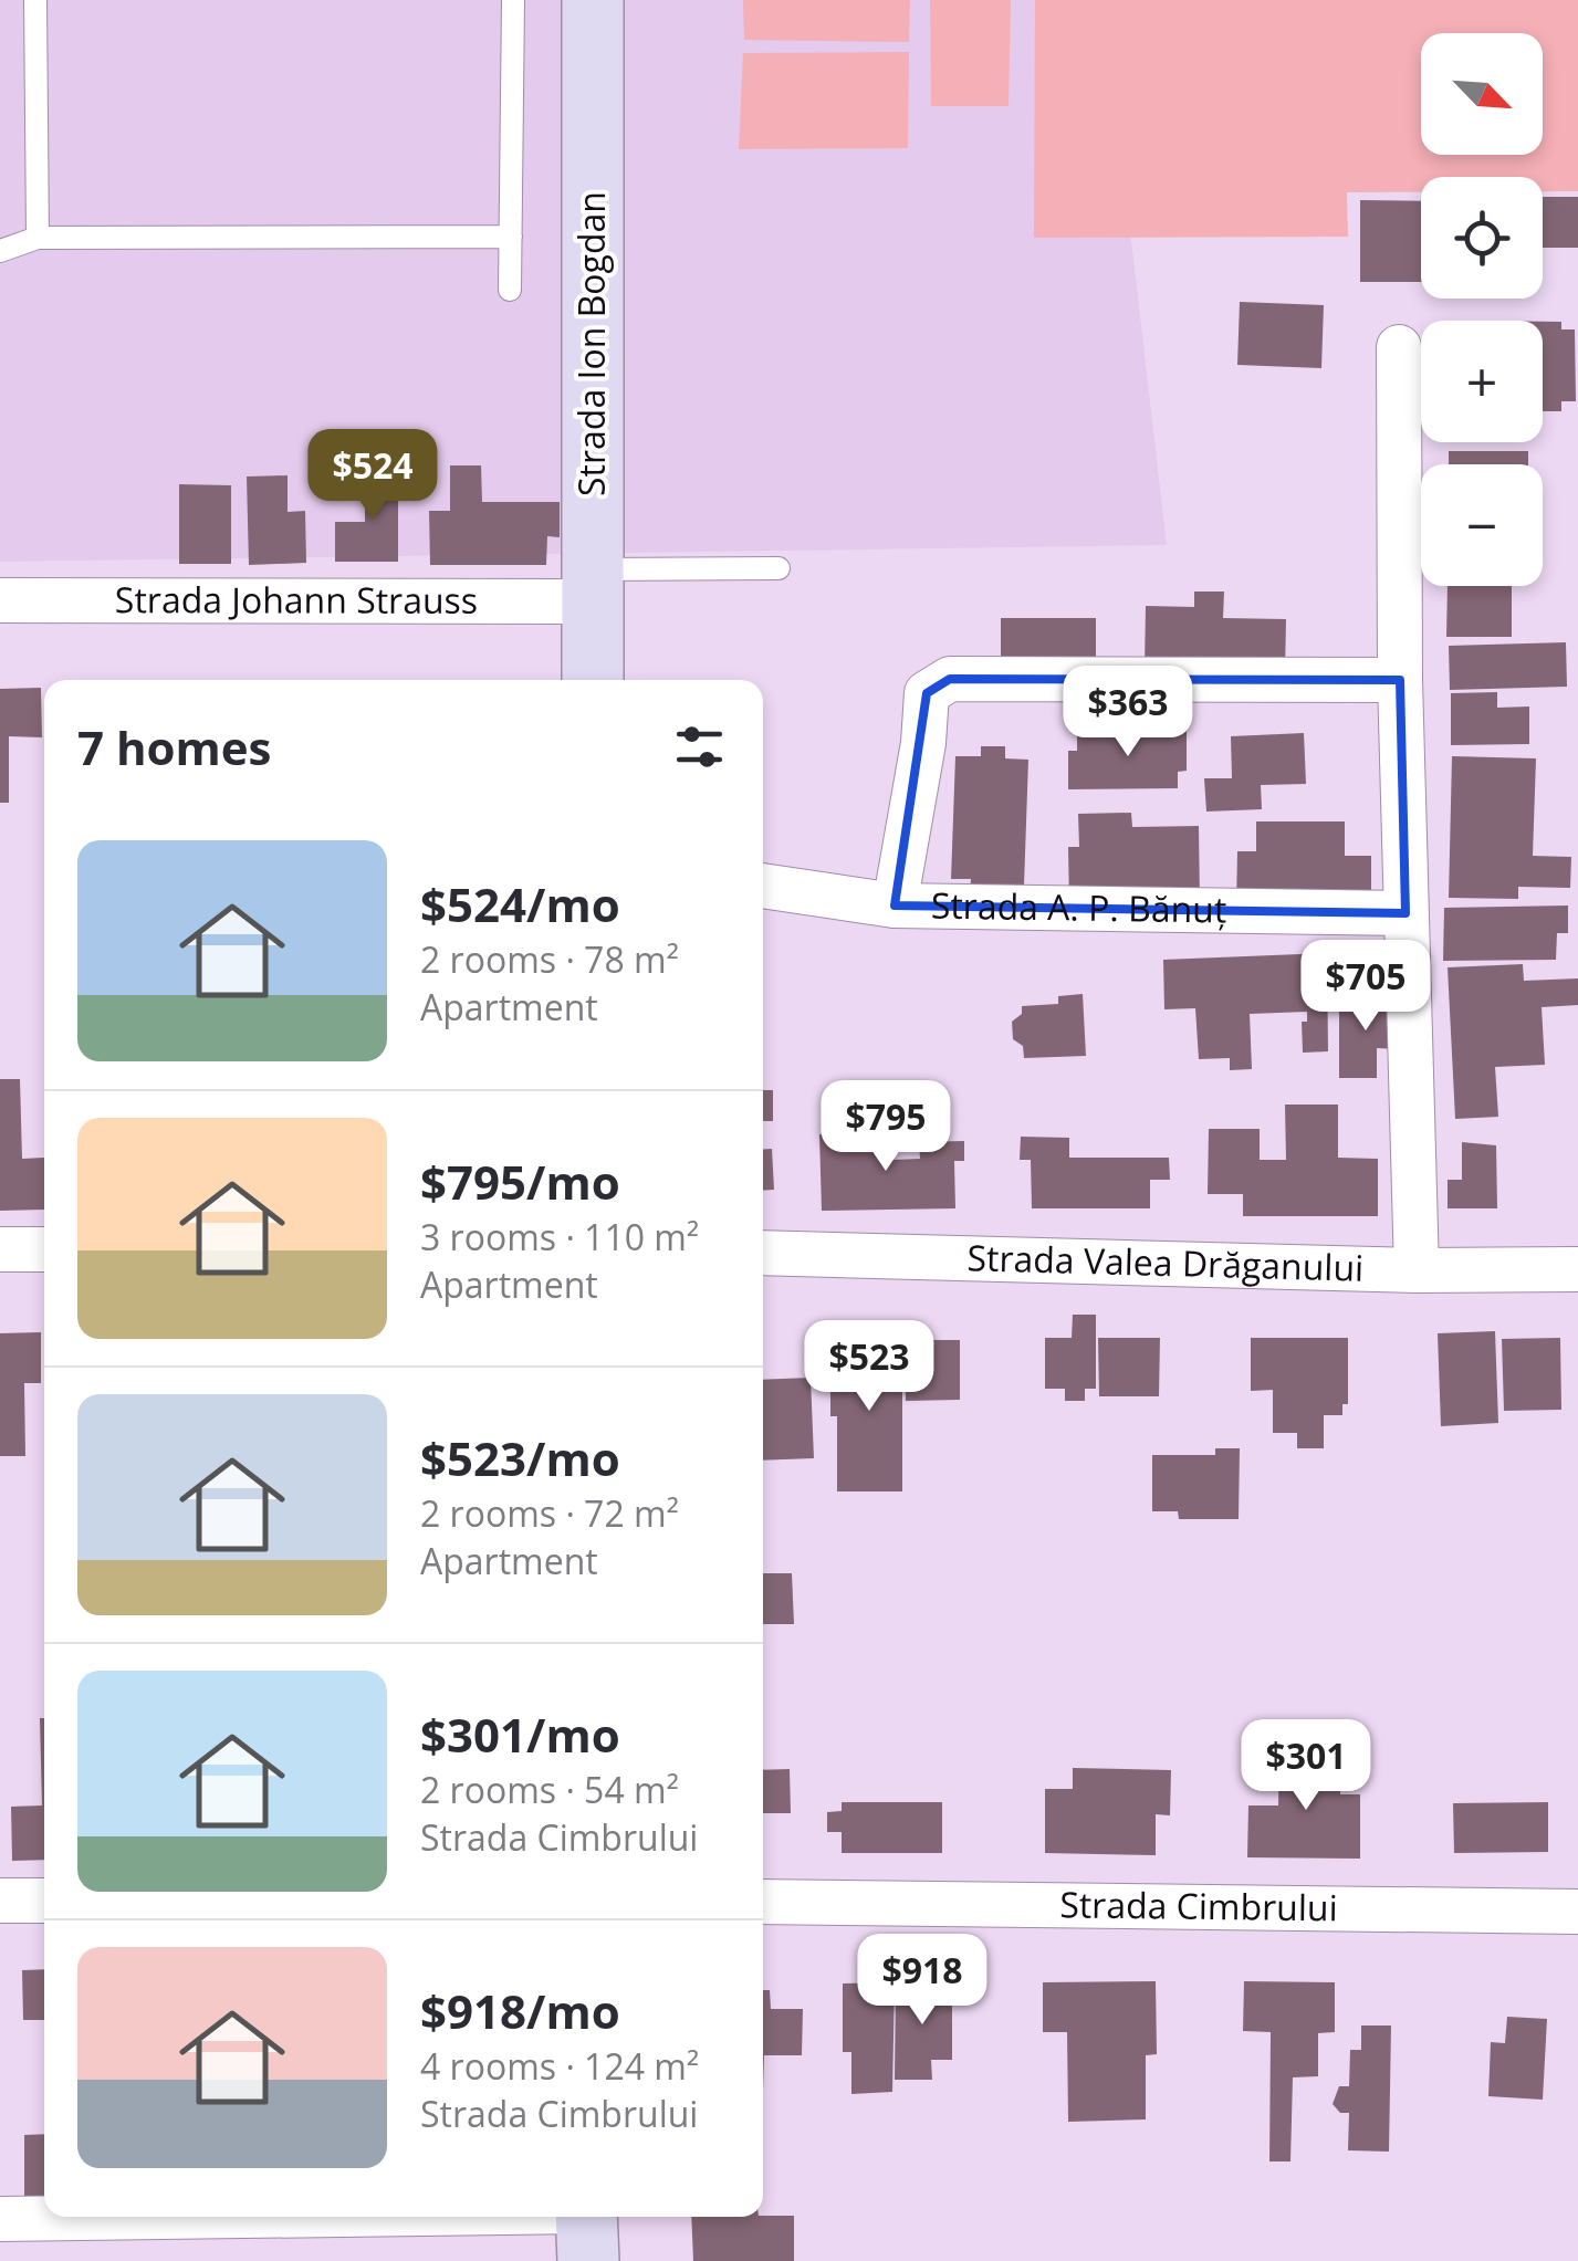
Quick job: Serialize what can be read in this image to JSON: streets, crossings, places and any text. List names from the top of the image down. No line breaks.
{"streets":{"main road":["Strada Ion Bogdan"],"street":["Strada Johann Strauss","Strada A. P. Bănuț","Strada Valea Drăganului","Strada Cimbrului"]},"crossings":[["Strada Ion Bogdan","Strada Johann Strauss"]],"north":"bottom right","page":{"map_buttons":["+","−"],"price":["$524","$363","$705","$795","$523","$301","$918"],"heading":"7 homes","list":[{"name":"$524/mo","note":"2 rooms · 78 m² · Apartment"},{"name":"$795/mo","note":"3 rooms · 110 m² · Apartment"},{"name":"$523/mo","note":"2 rooms · 72 m² · Apartment"},{"name":"$301/mo","note":"2 rooms · 54 m² · Strada Cimbrului"},{"name":"$918/mo","note":"4 rooms · 124 m² · Strada Cimbrului"}]}}
